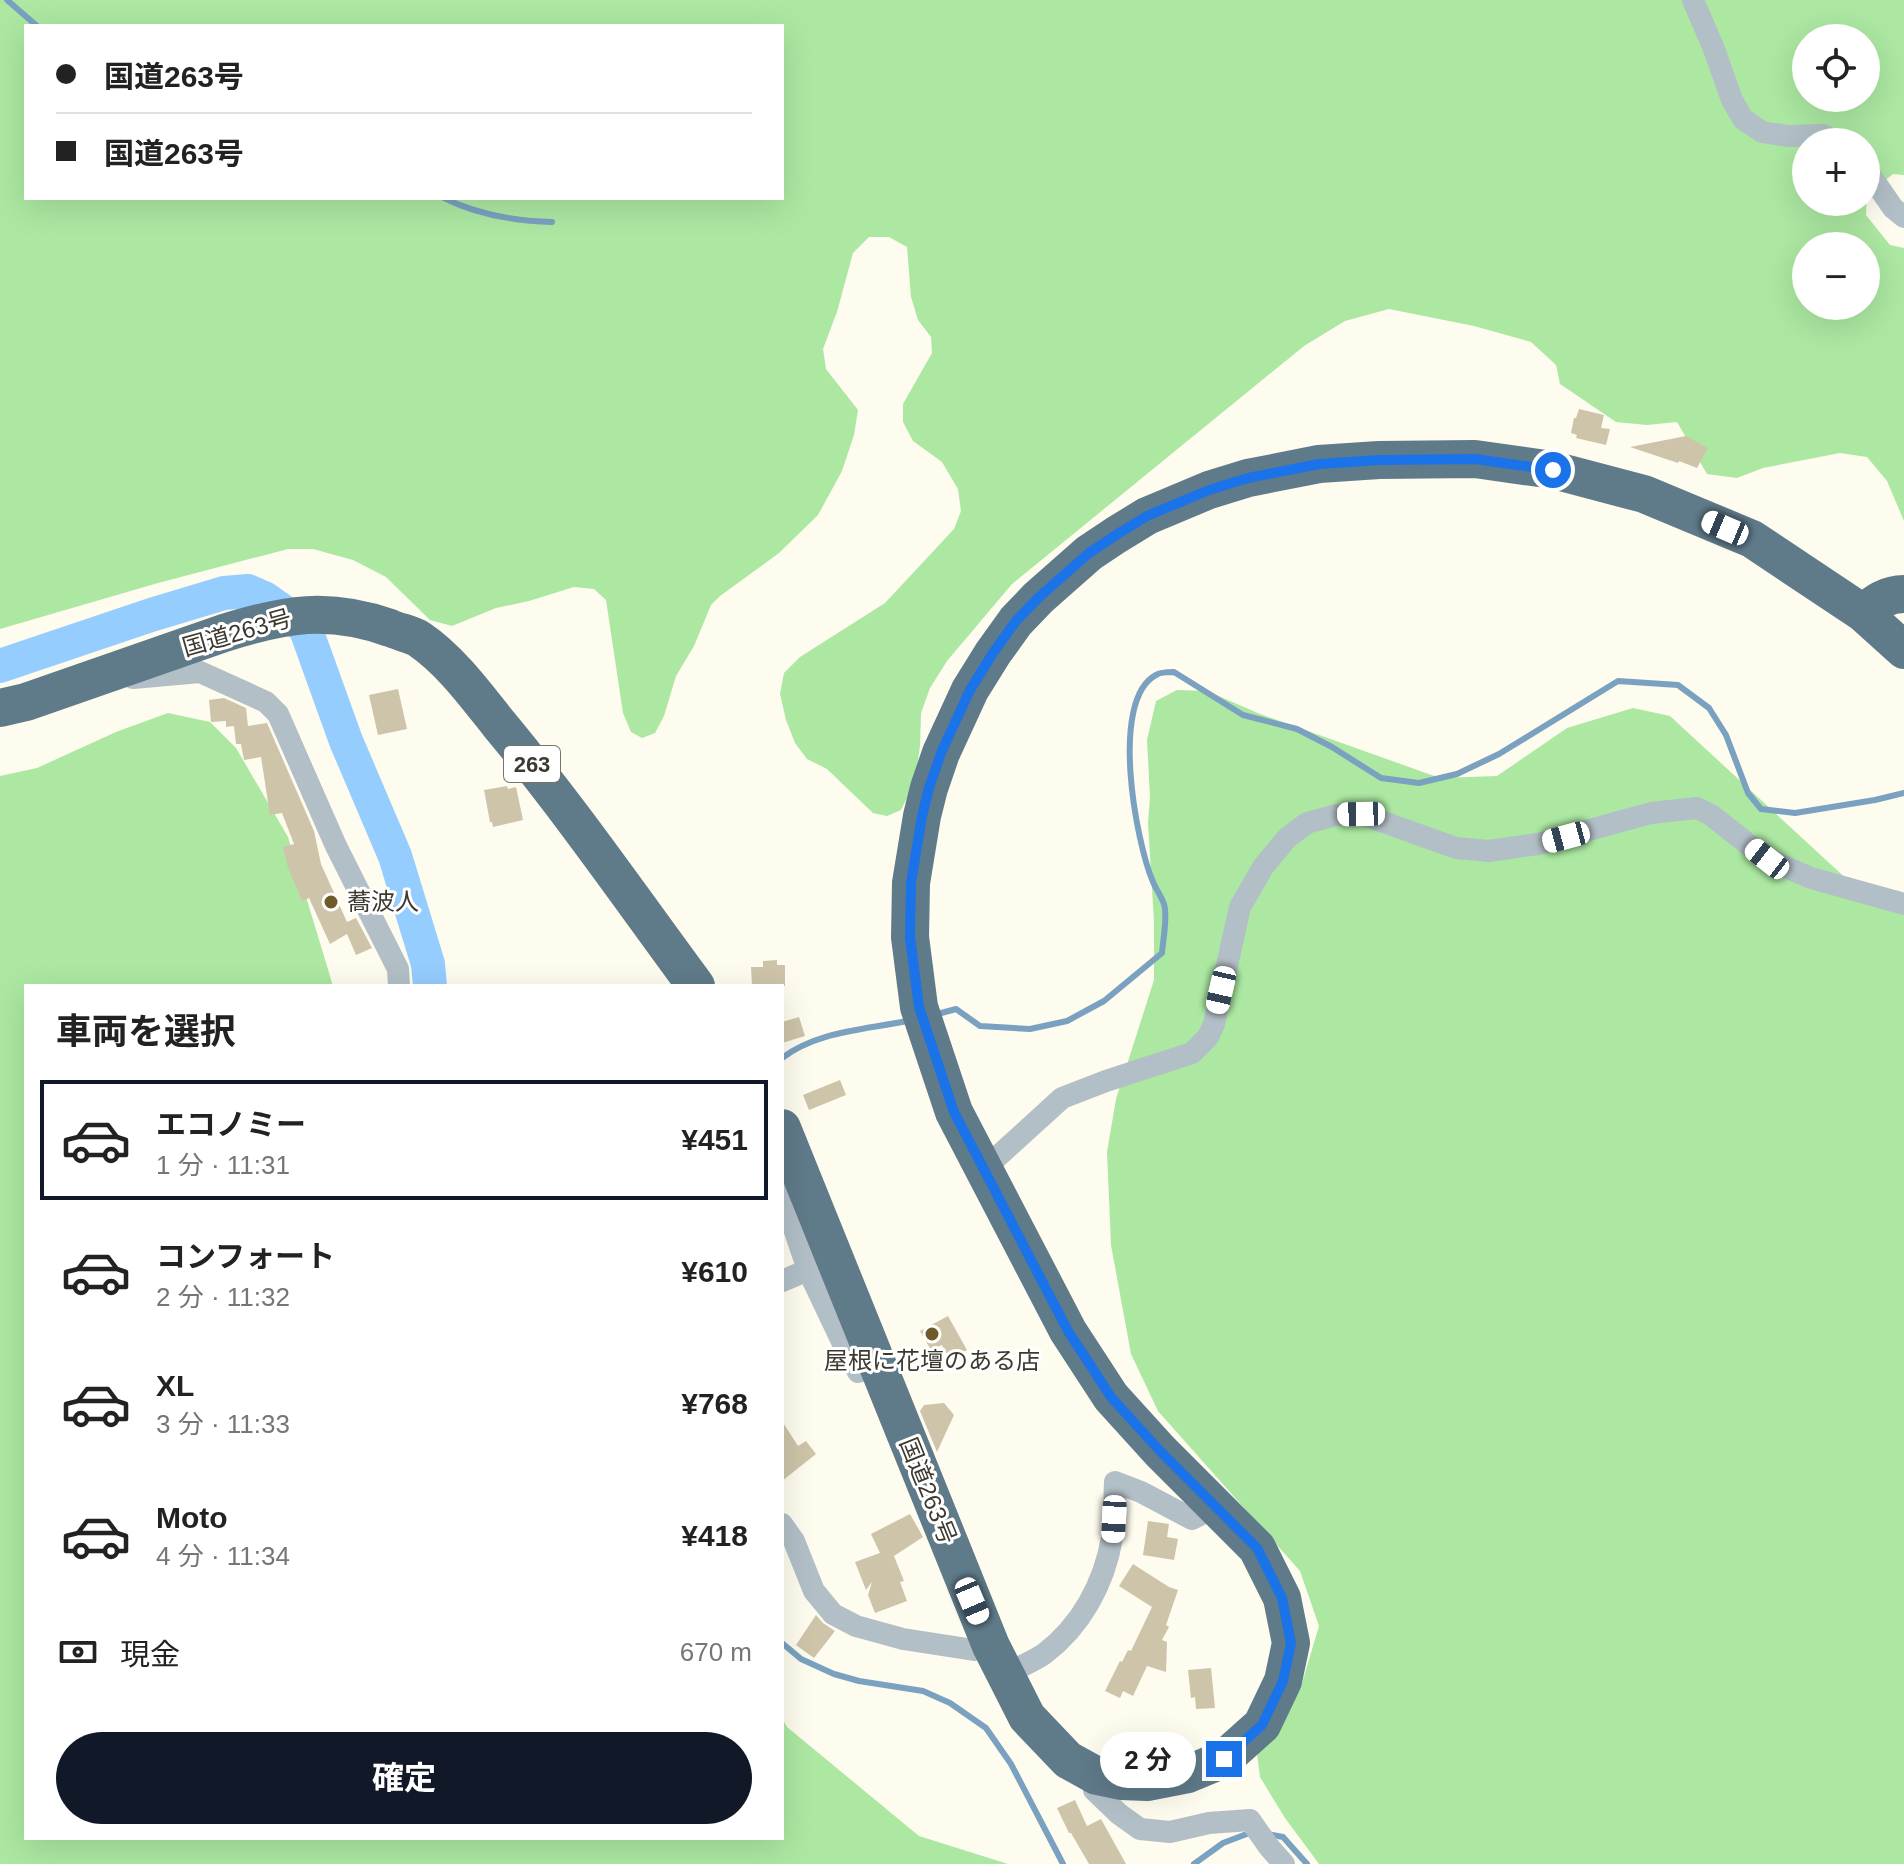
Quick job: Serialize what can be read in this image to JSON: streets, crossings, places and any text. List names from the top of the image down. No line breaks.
{"streets":{"highway":["国道263号","263"]},"places":["蕎波人","屋根に花壇のある店"],"page":{"map_buttons":["+","−"],"banner":["国道263号","国道263号"],"heading":"車両を選択","list":[{"name":"エコノミー","note":"1 分 · 11:31","value":"¥451"},{"name":"コンフォート","note":"2 分 · 11:32","value":"¥610"},{"name":"XL","note":"3 分 · 11:33","value":"¥768"},{"name":"Moto","note":"4 分 · 11:34","value":"¥418"}],"pay":["現金","670 m"],"buttons":"確定","bubble":"2 分"}}
